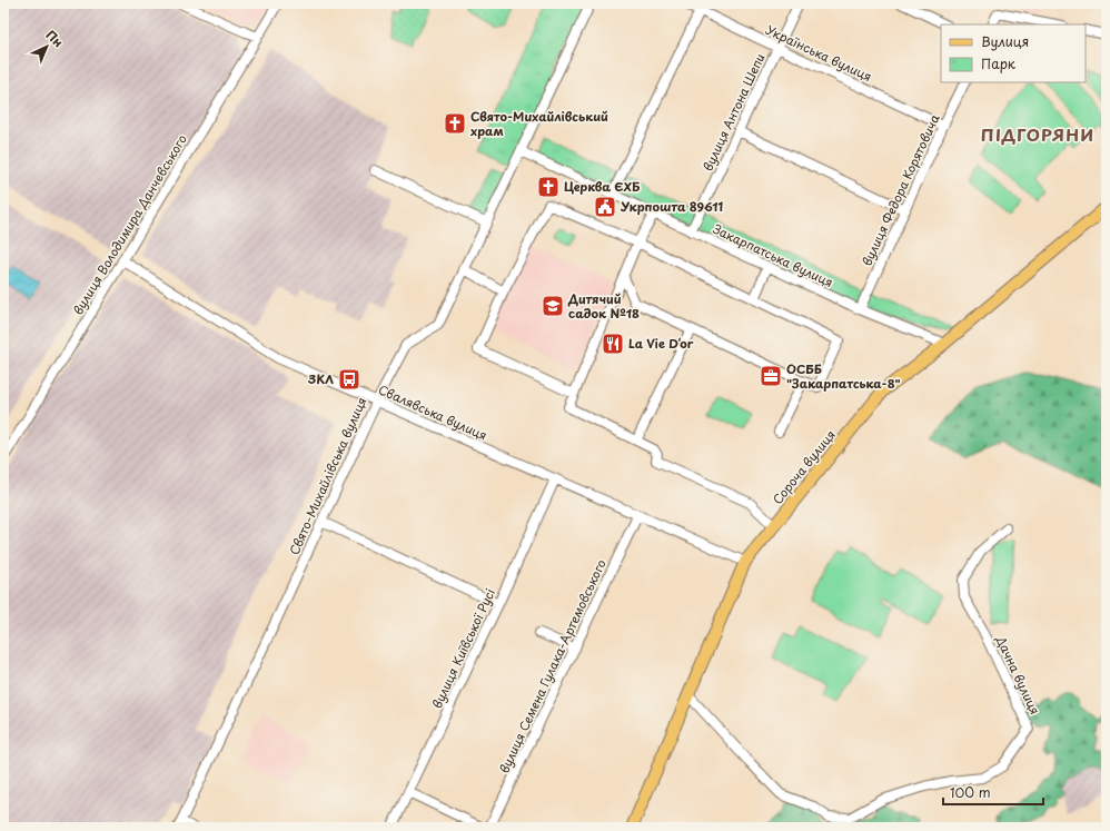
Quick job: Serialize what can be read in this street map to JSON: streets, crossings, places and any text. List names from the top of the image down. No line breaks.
{"streets":{"main road":["Сороча вулиця"],"street":["Українська вулиця","вулиця Антона Шепи","вулиця Федора Корятовича","вулиця Володимира Данчевського","Закарпатська вулиця","Свалявська вулиця","Свято-Михайлівська вулиця","вулиця Київської Русі","вулиця Семена Гулака-Артемовського","Дачна вулиця"]},"crossings":[["Українська вулиця","вулиця Антона Шепи"],["Українська вулиця","вулиця Федора Корятовича"],["вулиця Антона Шепи","Закарпатська вулиця"],["вулиця Федора Корятовича","Закарпатська вулиця"],["вулиця Володимира Данчевського","Свалявська вулиця"],["Закарпатська вулиця","Сороча вулиця"],["Закарпатська вулиця","Свято-Михайлівська вулиця"],["Свалявська вулиця","Сороча вулиця"],["Свалявська вулиця","Свято-Михайлівська вулиця"],["Свалявська вулиця","вулиця Київської Русі"],["Свалявська вулиця","вулиця Семена Гулака-Артемовського"],["Сороча вулиця","Дачна вулиця"]],"districts":["ПІДГОРЯНИ"],"places":{"church":["Свято-Михайлівський храм","Церква ЄХБ"],"public building":["Укрпошта 89611"],"school or university":["Дитячий садок №18"],"restaurant":["La Vie D‘or"],"office":["ОСББ \"Закарпатська-8\""],"bus stop":["ЗКЛ"]},"legend":["Вулиця","Парк"],"scale_bar":"100 m","north":"top right"}
